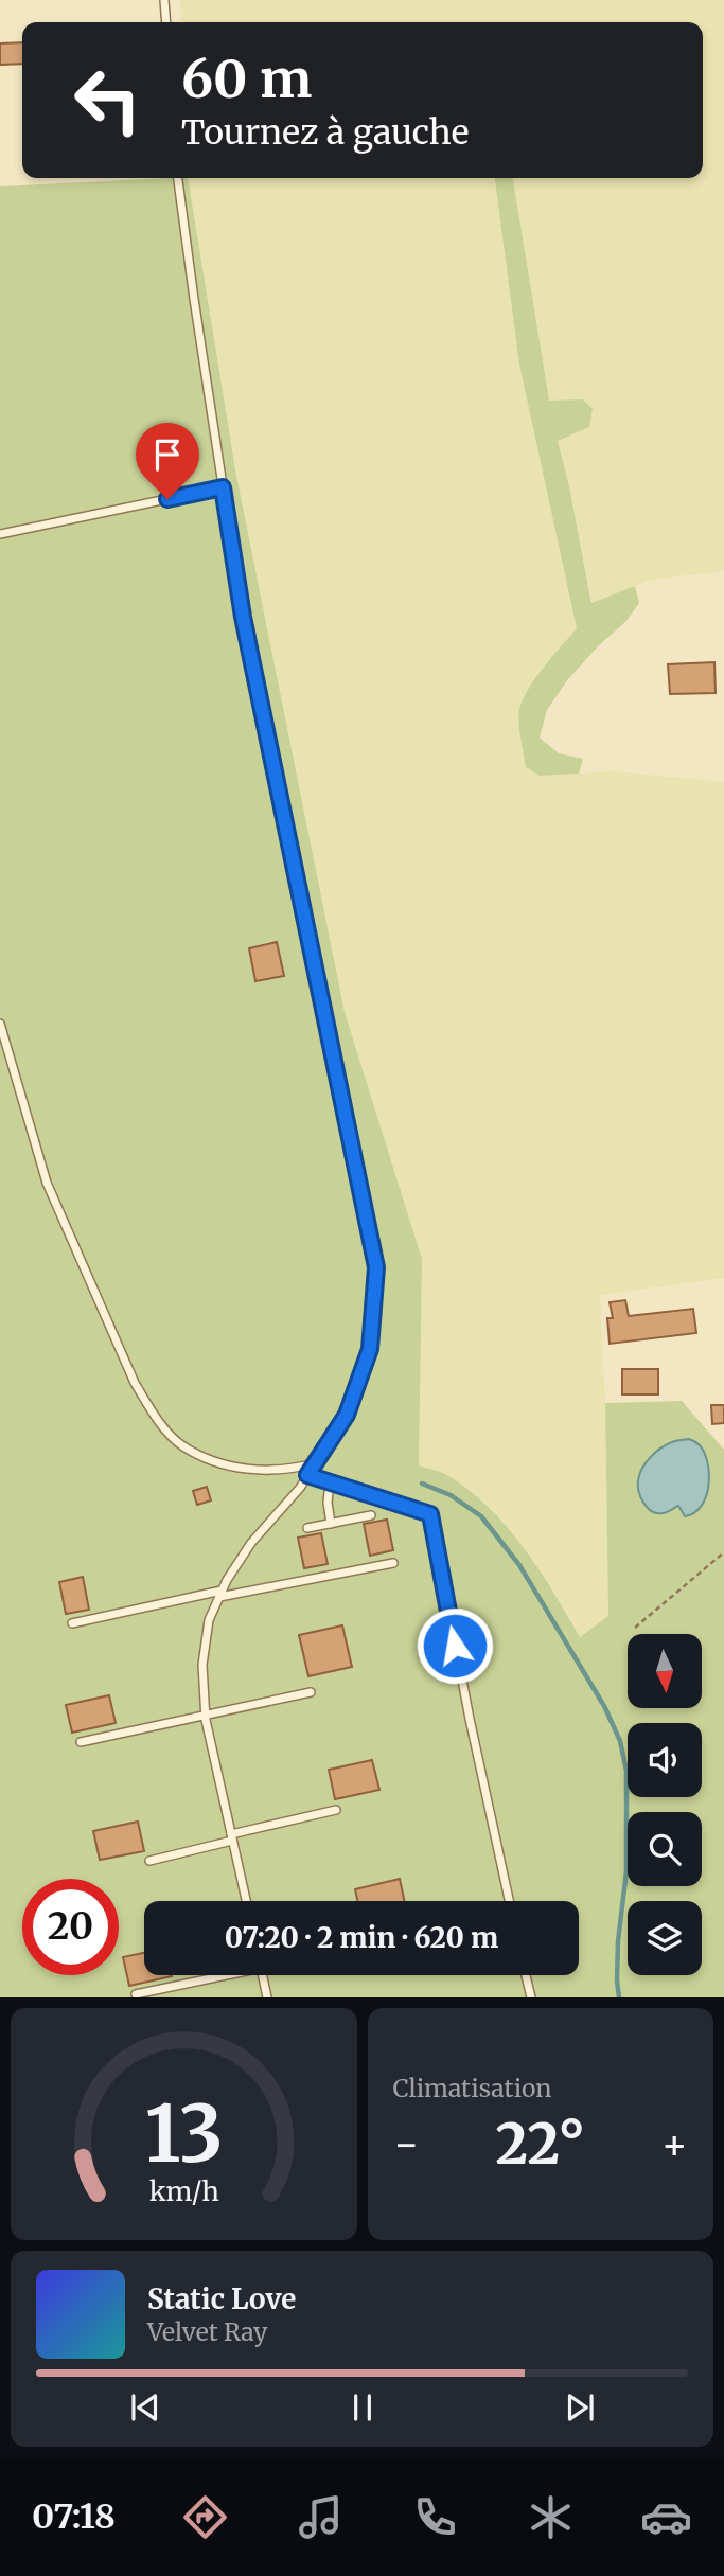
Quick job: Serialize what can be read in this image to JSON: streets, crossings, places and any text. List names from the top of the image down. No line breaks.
{"north":"bottom","page":{"turn":["60 m","Tournez à gauche"],"limit":"20","trip":"07:20 · 2 min · 620 m","tile":"Climatisation","heat":["−","22°","+"],"song":["Static Love","Velvet Ray"],"tabs":"07:18","gauge":["13","km/h"]}}
